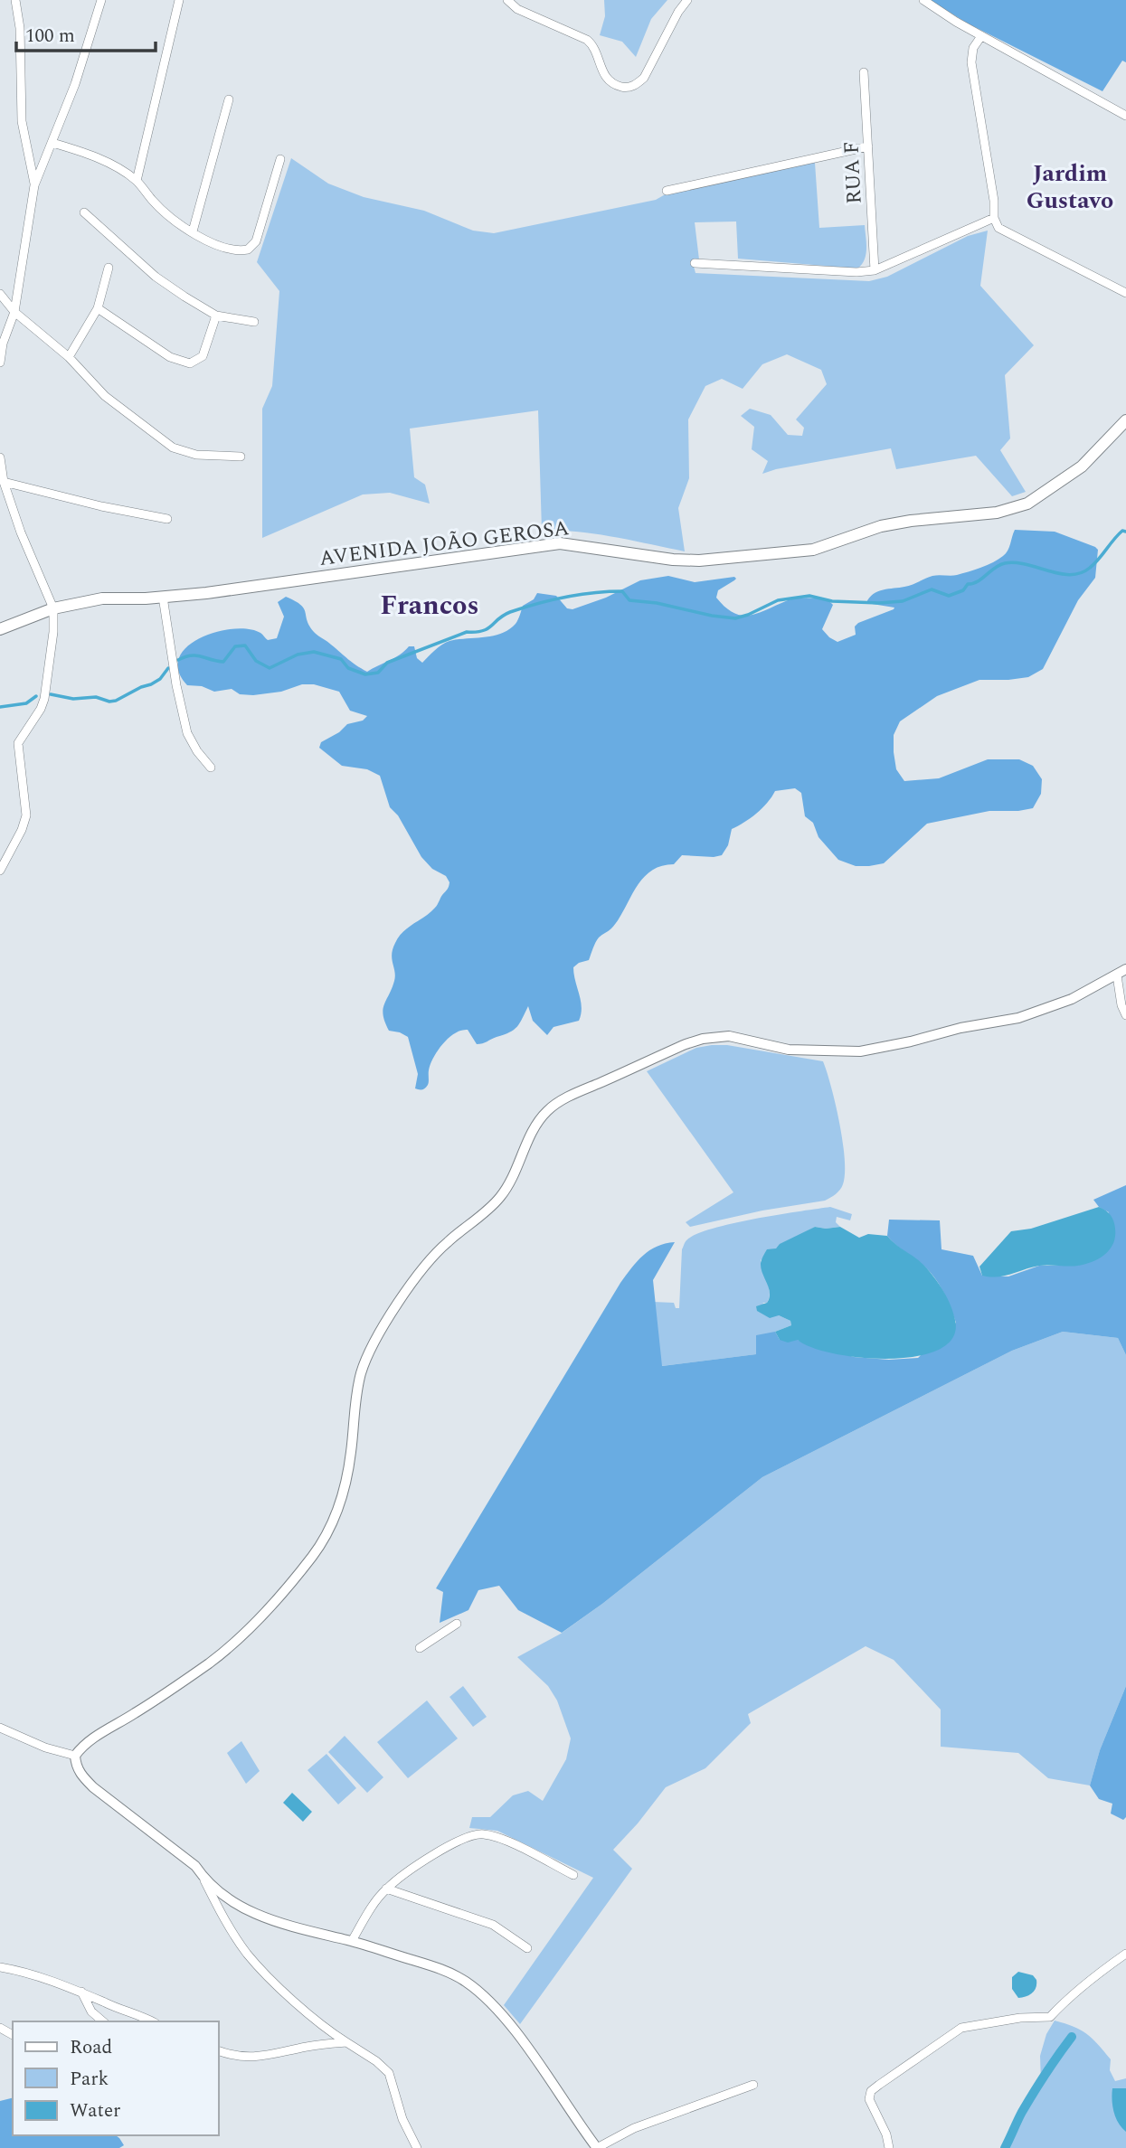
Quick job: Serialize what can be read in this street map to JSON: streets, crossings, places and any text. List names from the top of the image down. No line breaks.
{"streets":{"main road":["AVENIDA JOÃO GEROSA"],"street":["RUA F"]},"districts":["Jardim Gustavo","Francos"],"legend":["Road","Park","Water"],"scale_bar":"100 m"}
